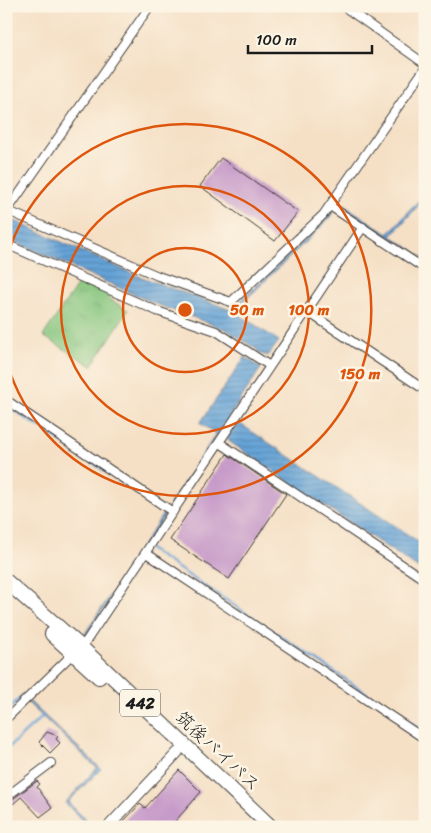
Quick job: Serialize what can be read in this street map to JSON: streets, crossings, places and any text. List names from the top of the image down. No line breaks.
{"streets":{"highway":["442","筑後バイパス"]},"scale_bar":"100 m","rings":["50 m","100 m","150 m"]}
